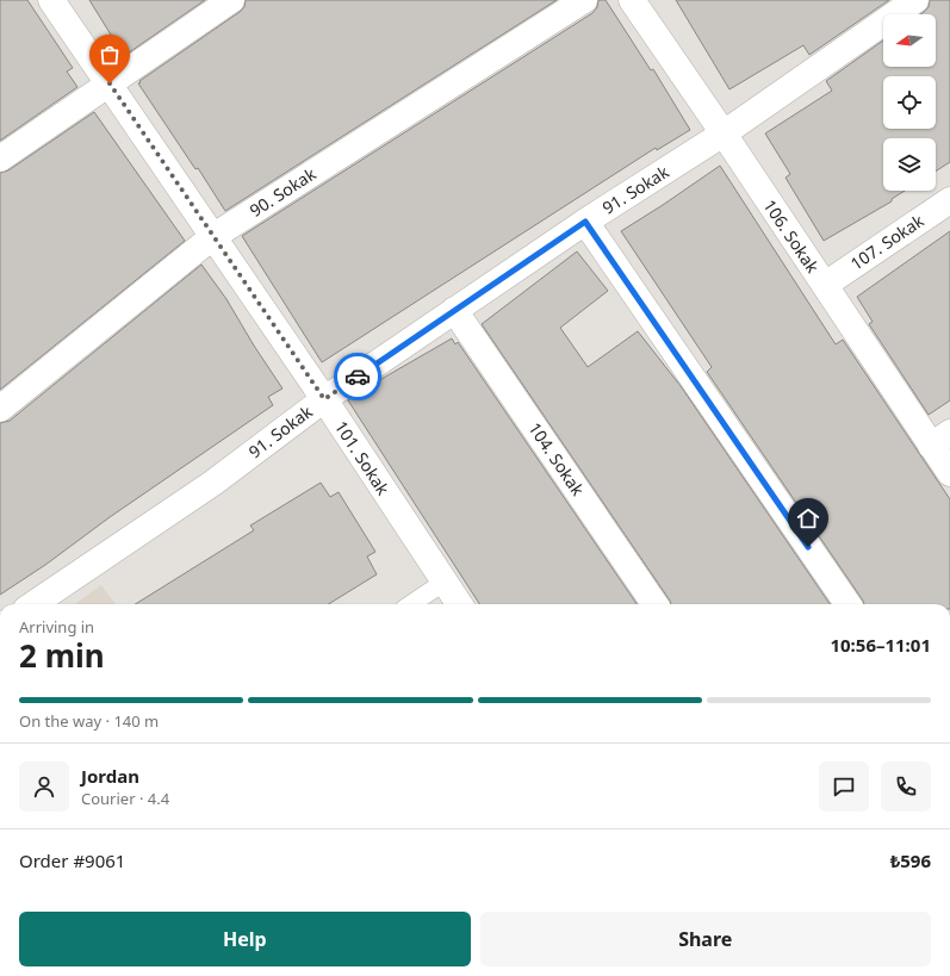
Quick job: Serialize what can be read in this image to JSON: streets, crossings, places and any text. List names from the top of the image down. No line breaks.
{"streets":{"main road":["91. Sokak","90. Sokak","106. Sokak","107. Sokak","101. Sokak","104. Sokak"]},"crossings":[["91. Sokak","106. Sokak"],["91. Sokak","101. Sokak"],["91. Sokak","104. Sokak"],["90. Sokak","101. Sokak"],["106. Sokak","107. Sokak"]],"north":"left","page":{"heading":["2 min","Arriving in","10:56–11:01"],"panel":["Jordan","Courier · 4.4","Order #9061","₺596"],"bar":"On the way · 140 m","buttons":["Help","Share"]}}
